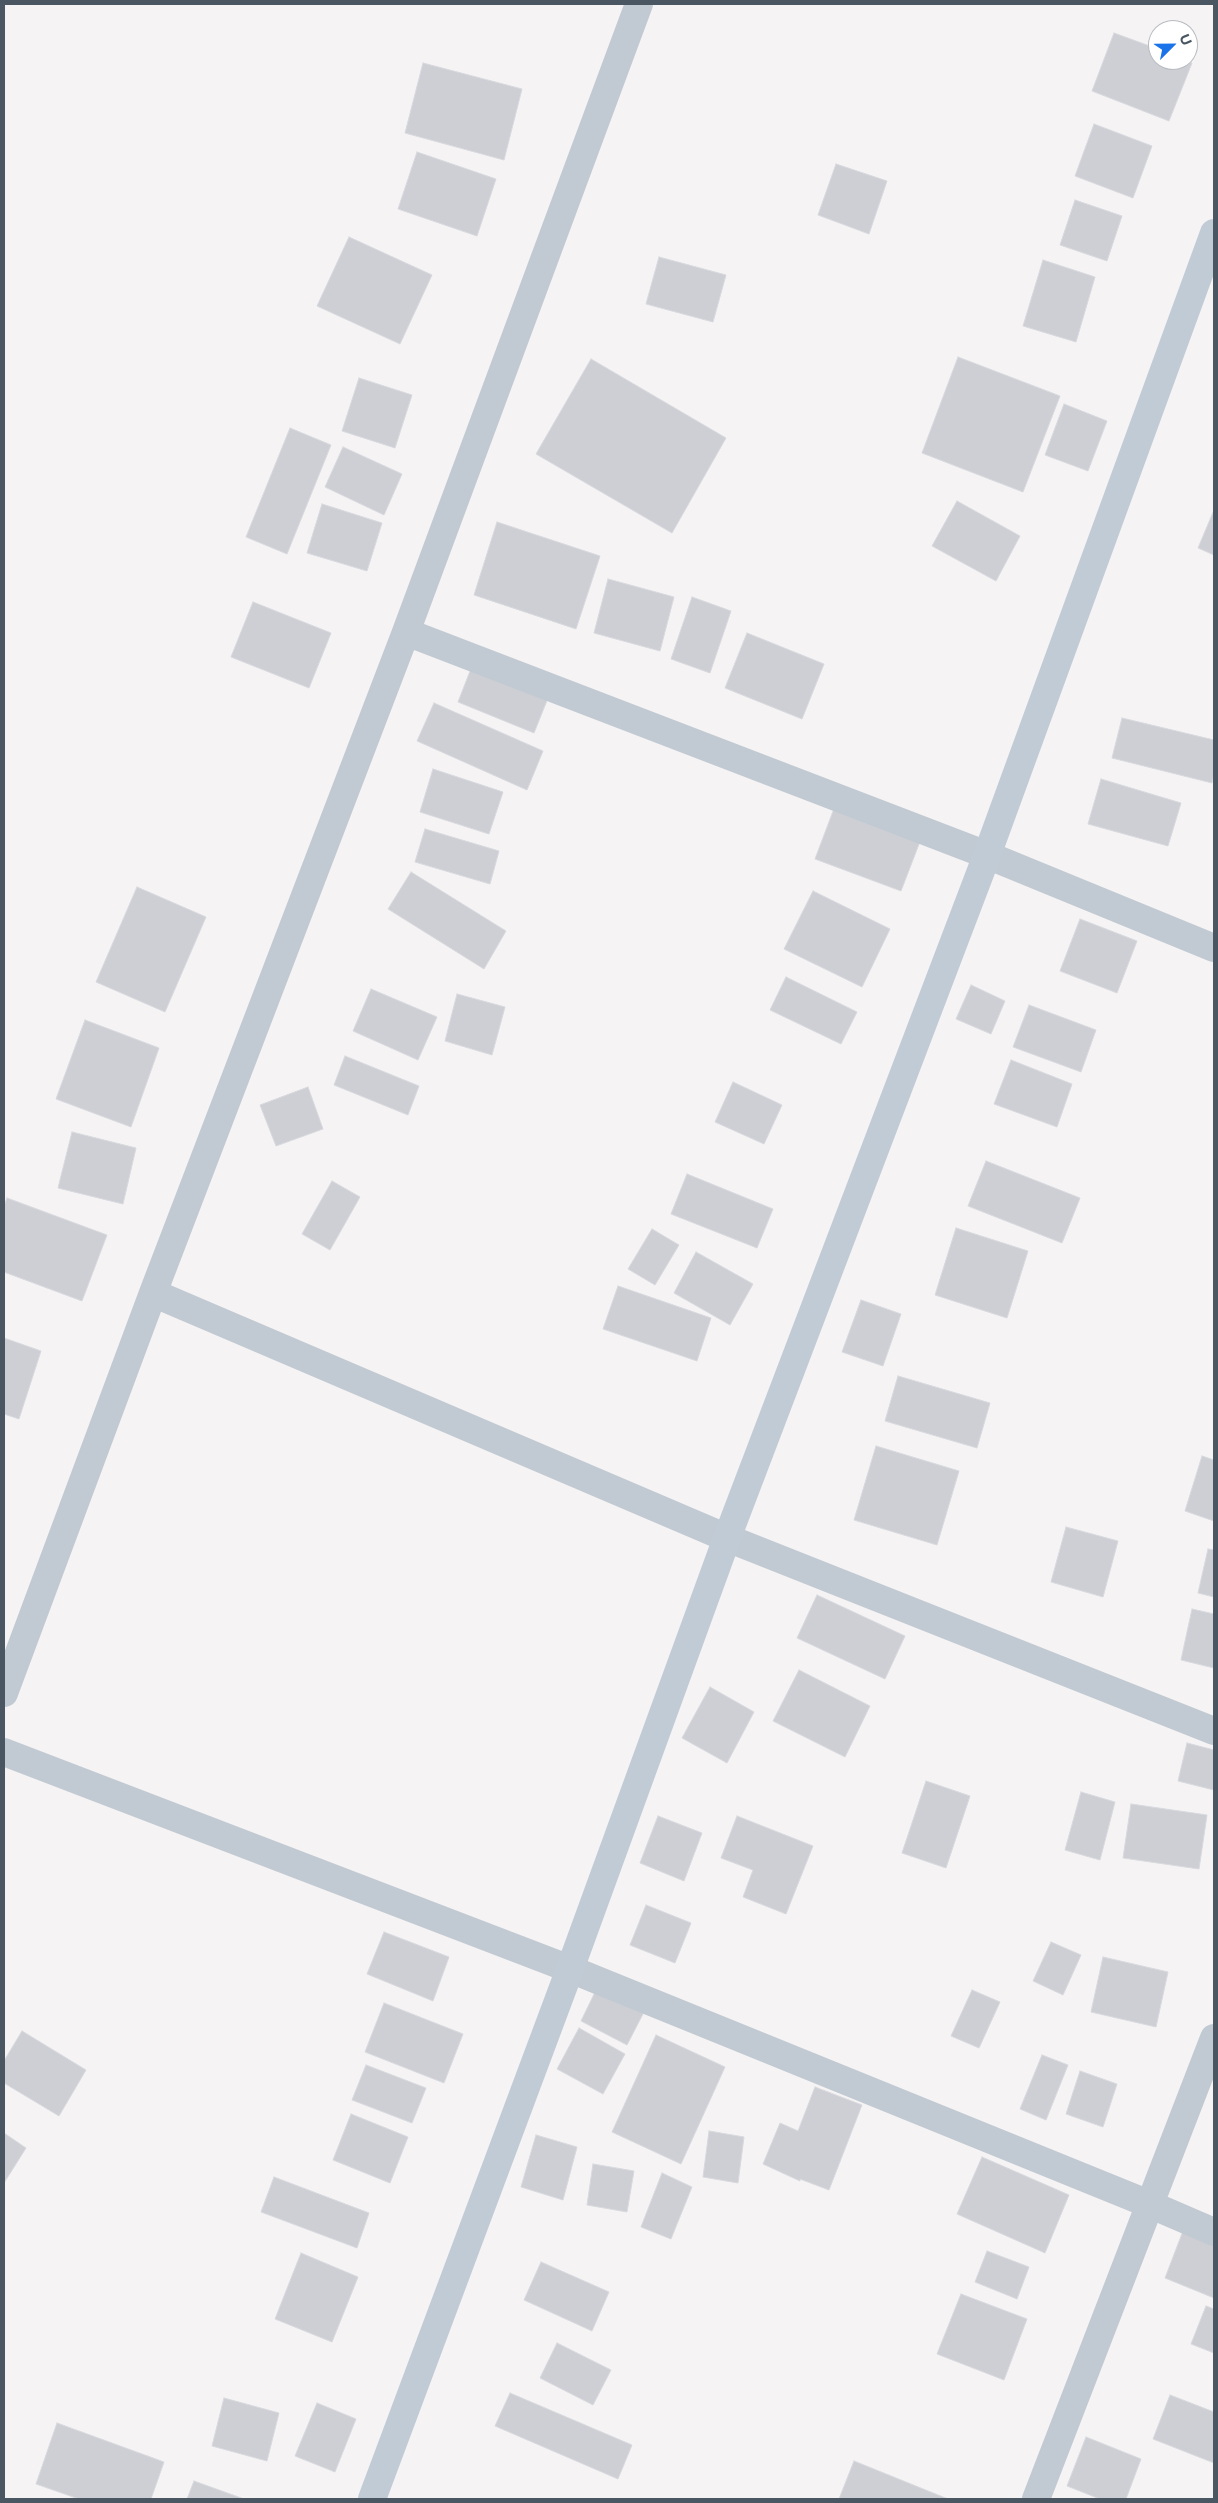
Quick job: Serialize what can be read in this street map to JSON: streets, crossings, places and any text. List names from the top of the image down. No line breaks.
{"north":"top right"}
